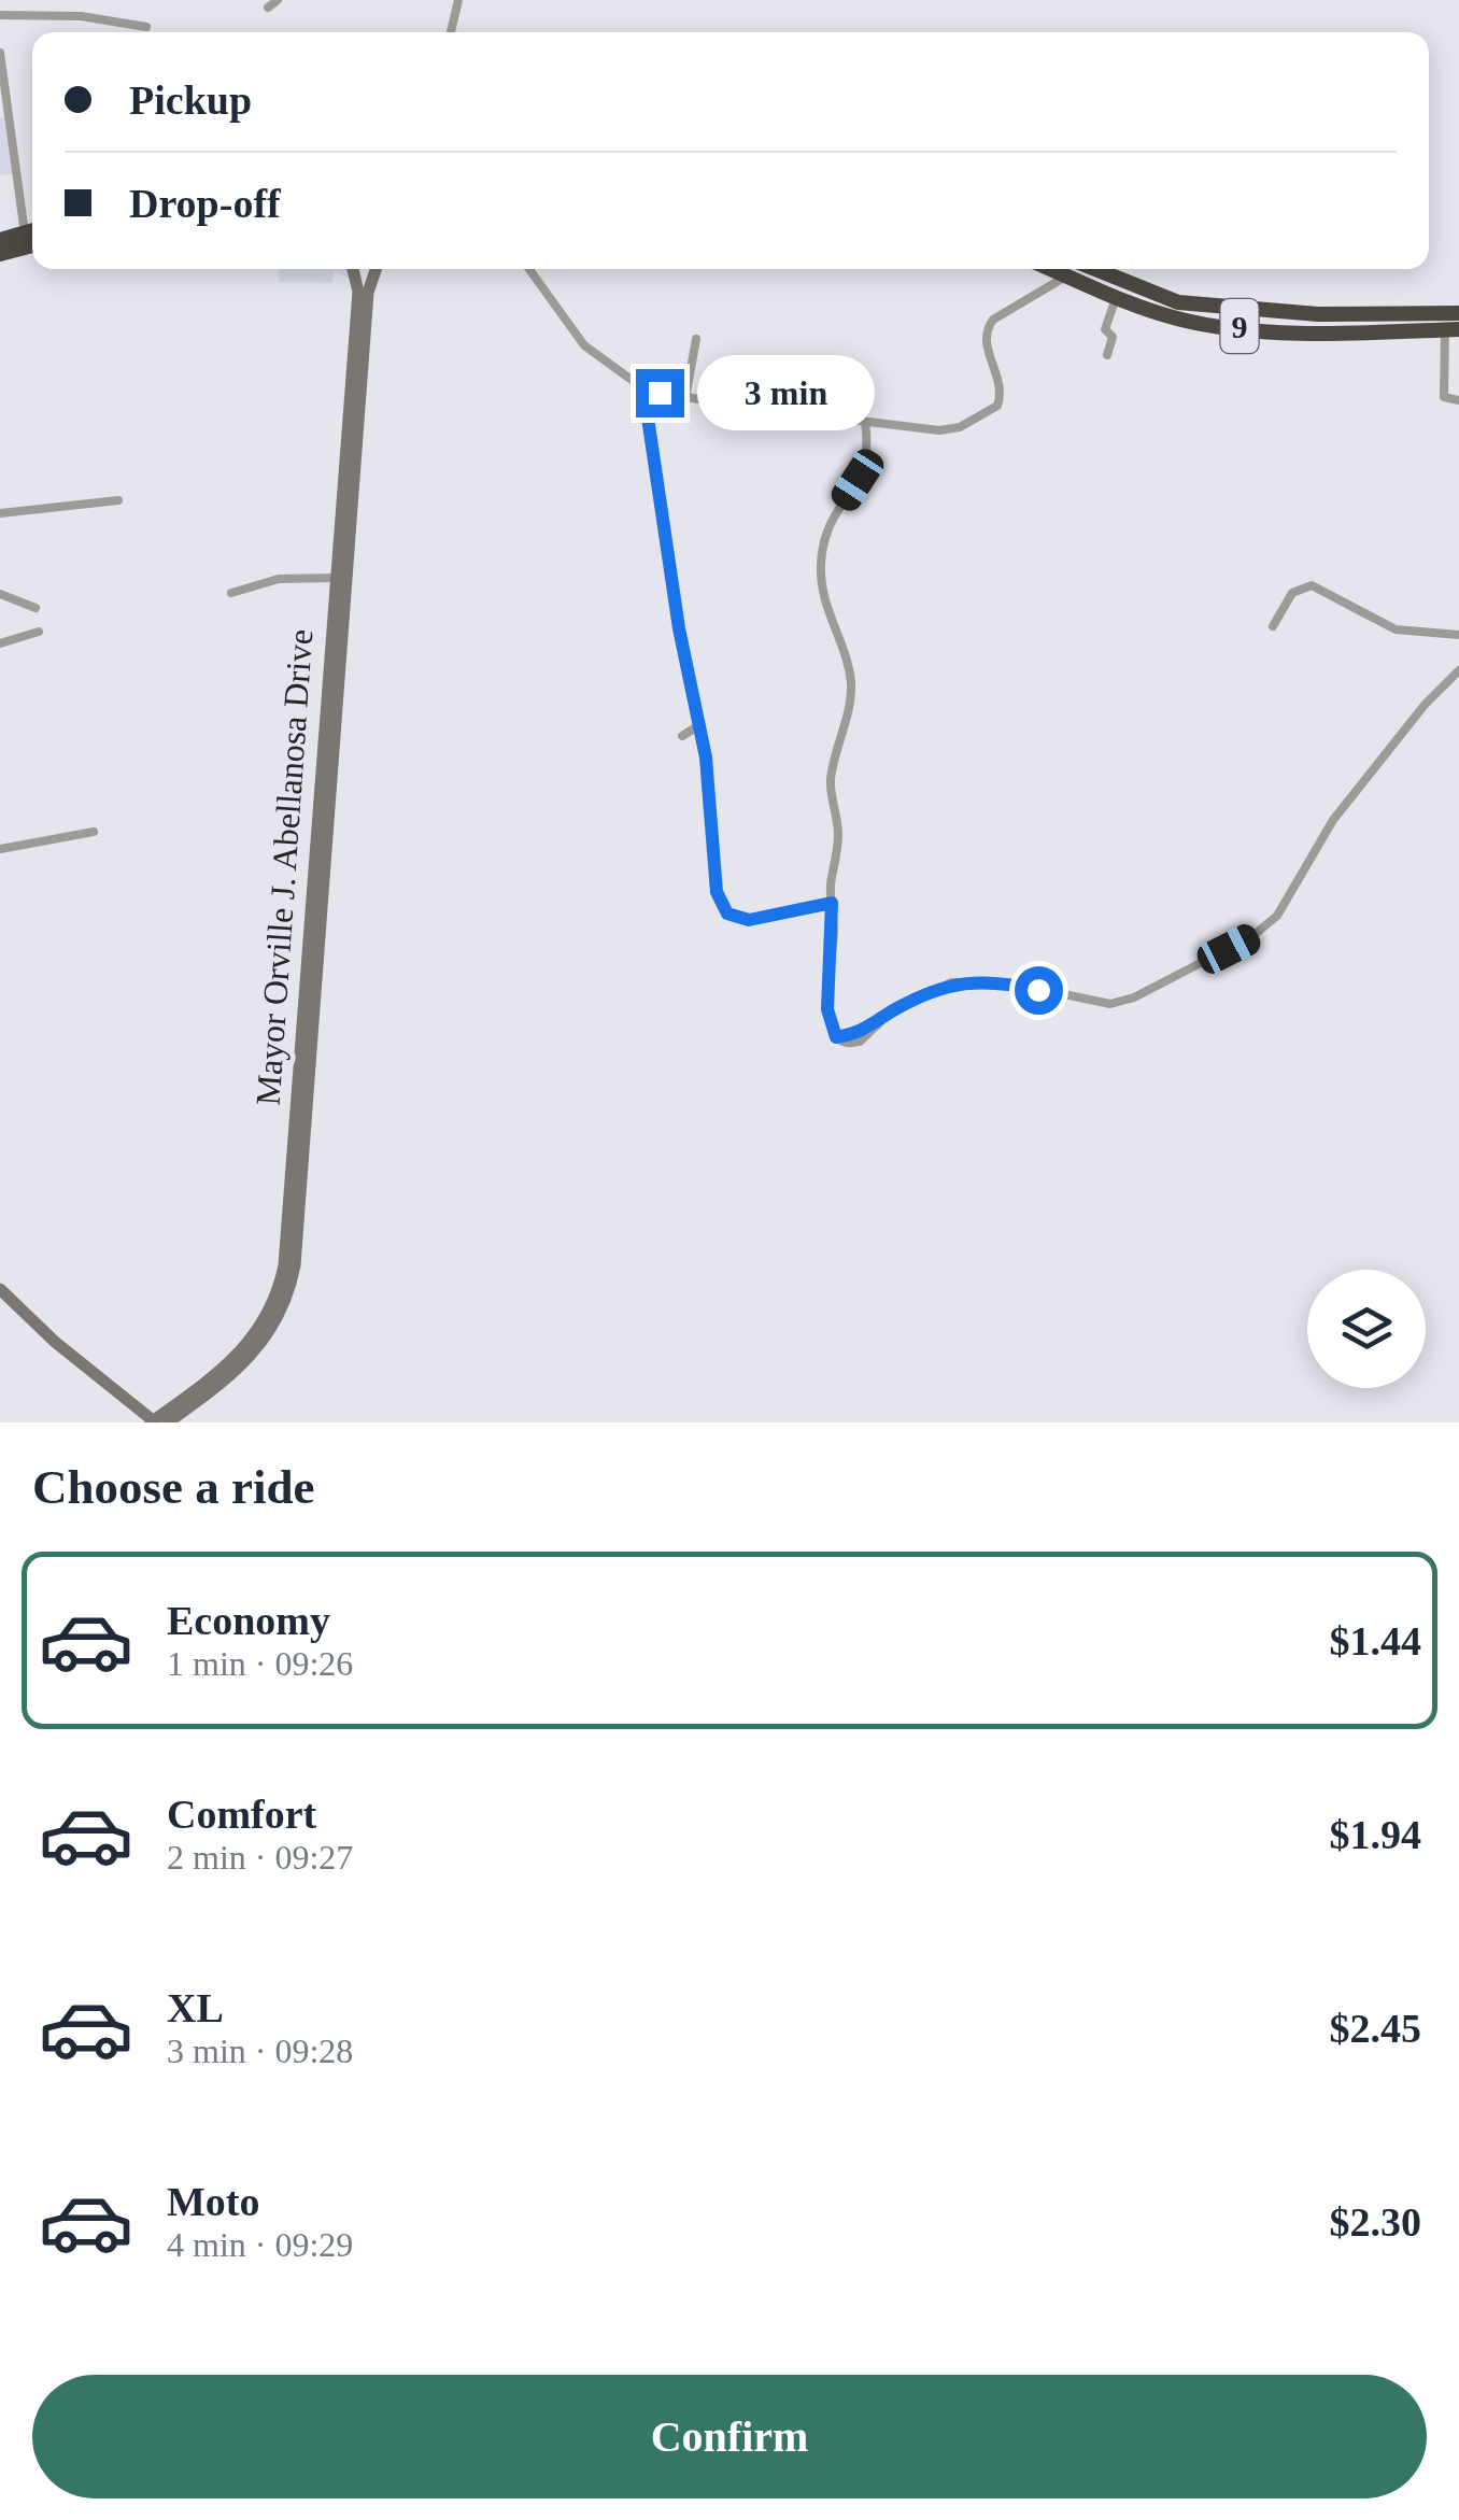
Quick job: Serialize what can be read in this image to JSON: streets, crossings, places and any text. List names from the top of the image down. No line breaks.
{"streets":{"highway":["9"],"main road":["Mayor Orville J. Abellanosa Drive"]},"page":{"banner":["Pickup","Drop-off"],"bubble":"3 min","heading":"Choose a ride","list":[{"name":"Economy","note":"1 min · 09:26","value":"$1.44"},{"name":"Comfort","note":"2 min · 09:27","value":"$1.94"},{"name":"XL","note":"3 min · 09:28","value":"$2.45"},{"name":"Moto","note":"4 min · 09:29","value":"$2.30"}],"buttons":"Confirm"}}
